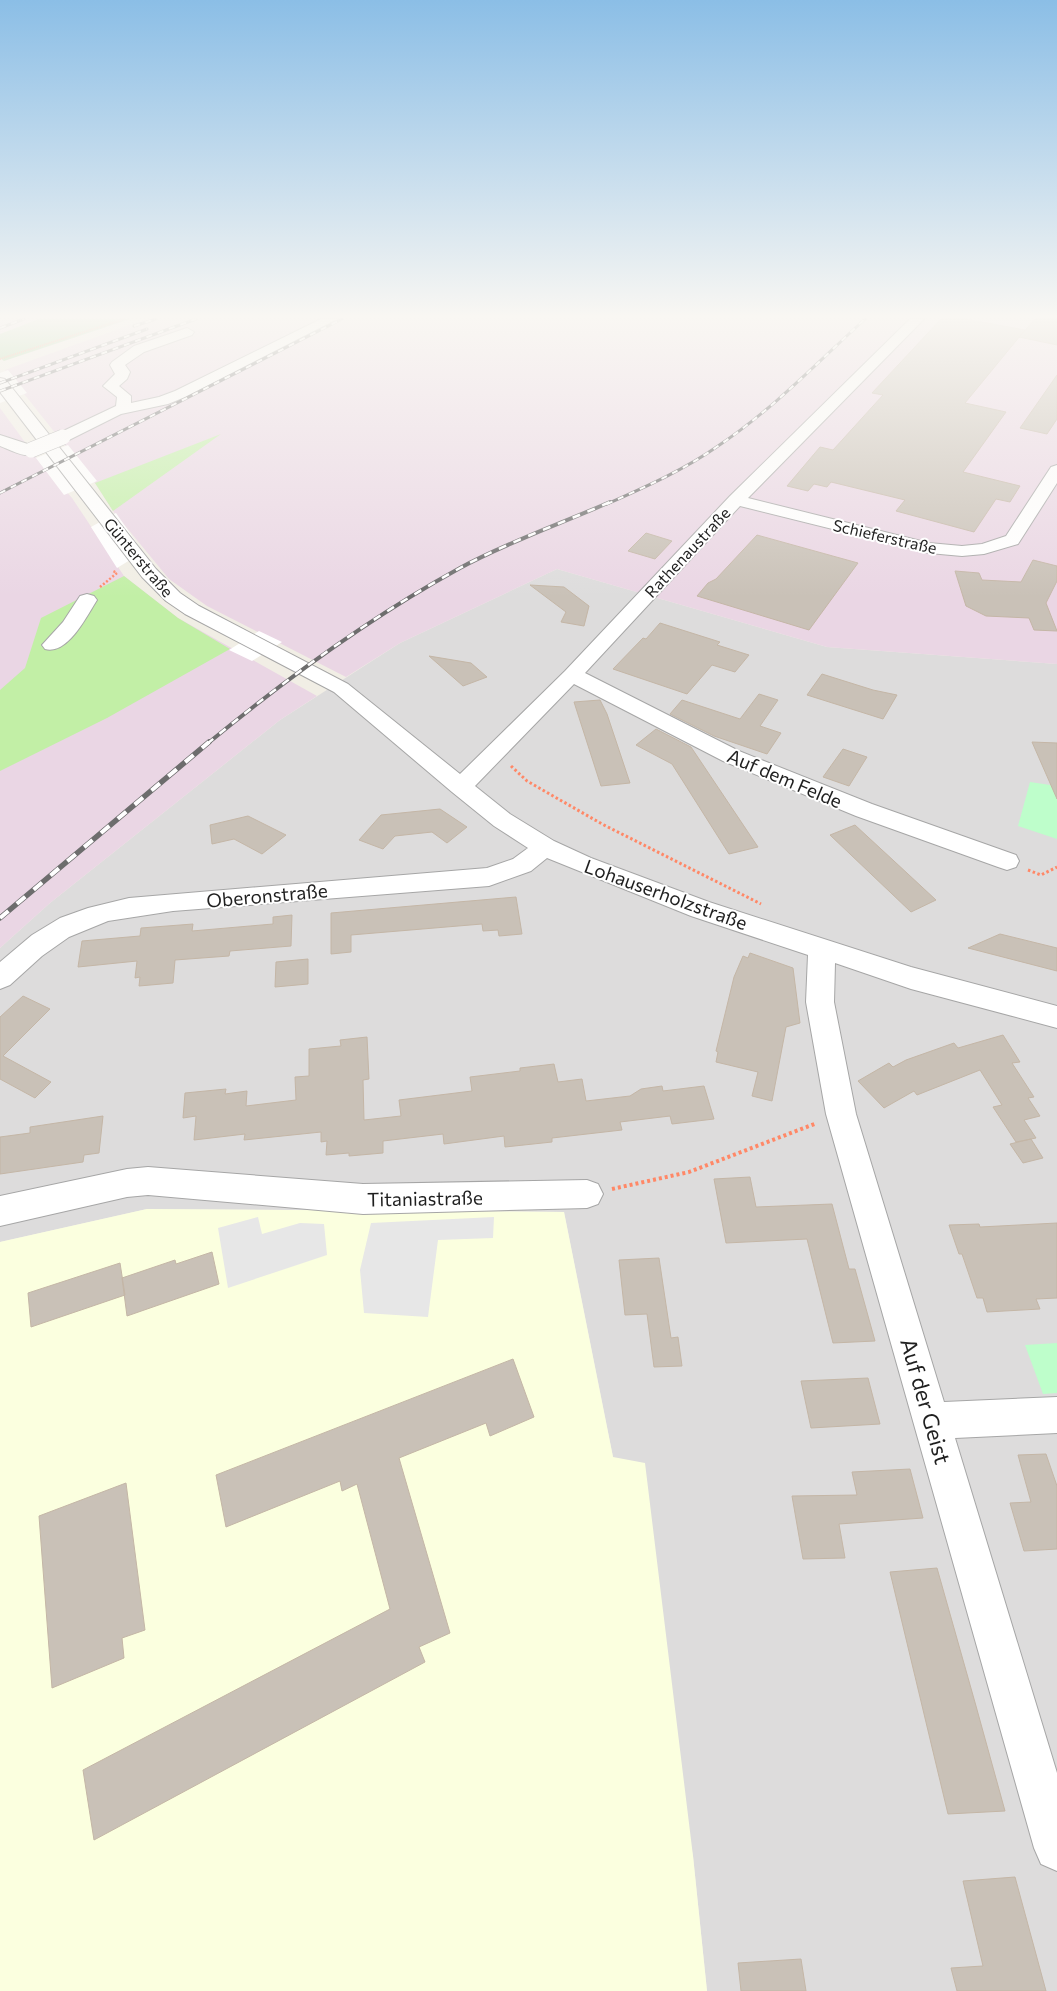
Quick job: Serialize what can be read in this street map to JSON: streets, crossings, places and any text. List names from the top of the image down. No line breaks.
{"streets":{"street":["Schieferstraße","Rathenaustraße","Günterstraße","Auf dem Felde","Lohauserholzstraße","Oberonstraße","Titaniastraße","Auf der Geist"]},"crossings":[["Schieferstraße","Rathenaustraße"],["Rathenaustraße","Auf dem Felde"],["Rathenaustraße","Lohauserholzstraße"],["Günterstraße","Lohauserholzstraße"],["Lohauserholzstraße","Oberonstraße"],["Lohauserholzstraße","Auf der Geist"]]}
